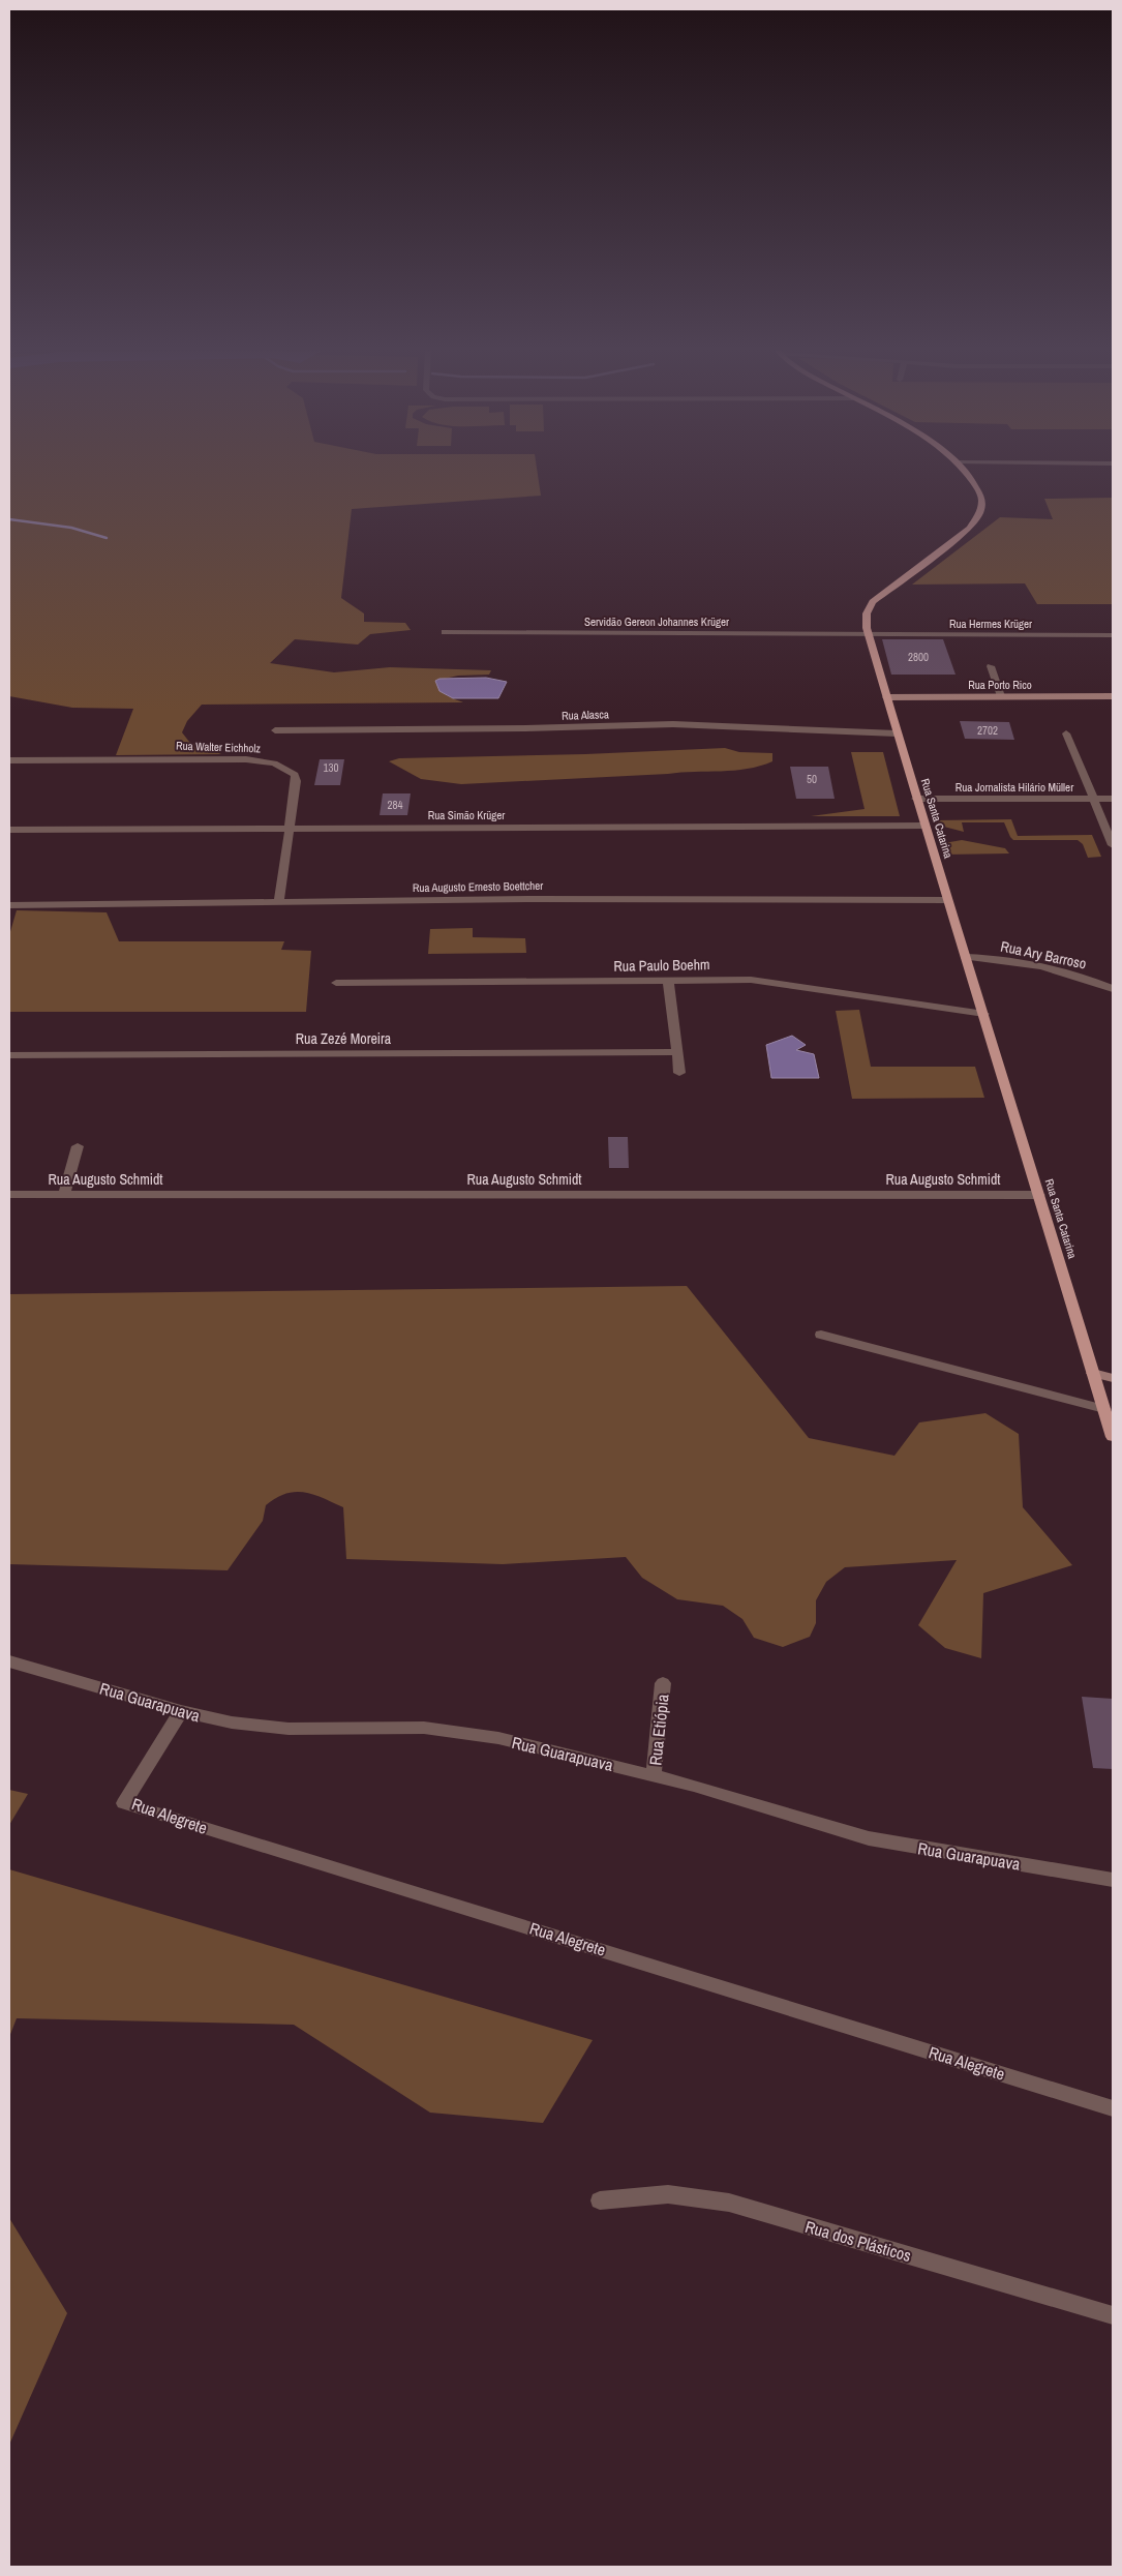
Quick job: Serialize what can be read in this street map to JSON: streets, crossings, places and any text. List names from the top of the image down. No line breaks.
{"streets":{"main road":["Rua Porto Rico","Rua Santa Catarina"],"street":["Servidão Gereon Johannes Krüger","Rua Hermes Krüger","Rua Alasca","Rua Walter Eichholz","Rua Jornalista Hilário Müller","Rua Simão Krüger","Rua Augusto Ernesto Boettcher","Rua Ary Barroso","Rua Paulo Boehm","Rua Zezé Moreira","Rua Augusto Schmidt","Rua Guarapuava","Rua Etiópia","Rua Alegrete","Rua dos Plásticos"]},"crossings":[["Servidão Gereon Johannes Krüger","Rua Hermes Krüger"],["Servidão Gereon Johannes Krüger","Rua Santa Catarina"],["Rua Hermes Krüger","Rua Santa Catarina"],["Rua Porto Rico","Rua Santa Catarina"],["Rua Alasca","Rua Santa Catarina"],["Rua Walter Eichholz","Rua Simão Krüger"],["Rua Walter Eichholz","Rua Augusto Ernesto Boettcher"],["Rua Jornalista Hilário Müller","Rua Santa Catarina"],["Rua Simão Krüger","Rua Santa Catarina"],["Rua Santa Catarina","Rua Augusto Ernesto Boettcher"],["Rua Santa Catarina","Rua Ary Barroso"],["Rua Santa Catarina","Rua Paulo Boehm"],["Rua Santa Catarina","Rua Augusto Schmidt"],["Rua Guarapuava","Rua Etiópia"],["Rua Guarapuava","Rua Alegrete"]],"house_numbers":["2800","2702","130","50","284"]}
